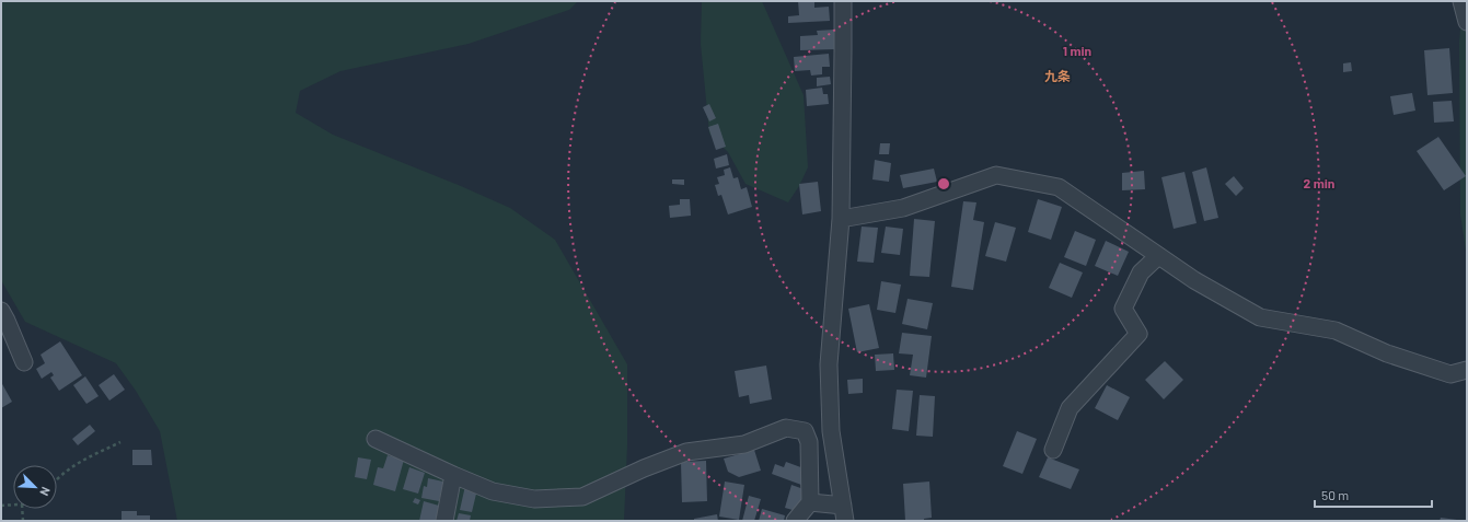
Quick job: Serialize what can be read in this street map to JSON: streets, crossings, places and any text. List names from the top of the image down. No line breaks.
{"districts":["九条"],"scale_bar":"50 m","north":"bottom right","rings":["1 min","2 min"]}
